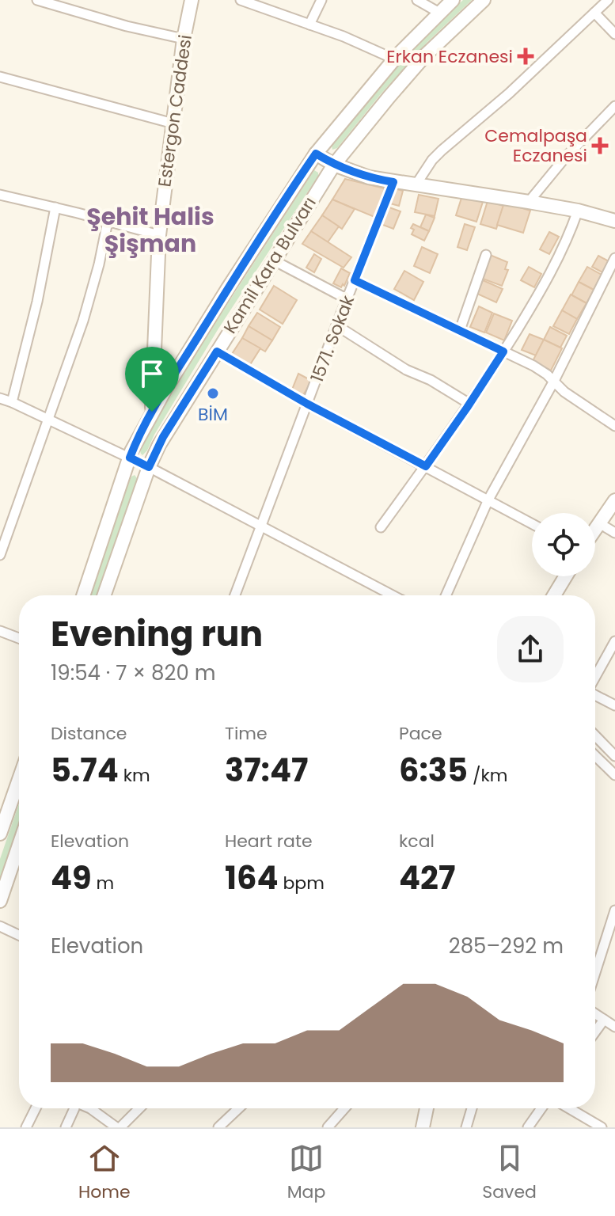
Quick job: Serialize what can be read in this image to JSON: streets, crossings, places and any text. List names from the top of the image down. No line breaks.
{"streets":{"main road":["Estergon Caddesi","Kamil Kara Bulvarı"],"street":["1571. Sokak"]},"crossings":[["Estergon Caddesi","Kamil Kara Bulvarı"]],"districts":["Şehit Halis Şişman"],"places":{"health":["Erkan Eczanesi","Cemalpaşa Eczanesi"],"other":["BİM"]},"page":{"heading":["Evening run","19:54 · 7 × 820 m"],"stats":[["Distance","5.74 km"],["Time","37:47"],["Pace","6:35 /km"],["Elevation","49 m"],["Heart rate","164 bpm"],["kcal","427"]],"chart":["Elevation","285–292 m"],"tabs":["Home","Map","Saved"]}}
